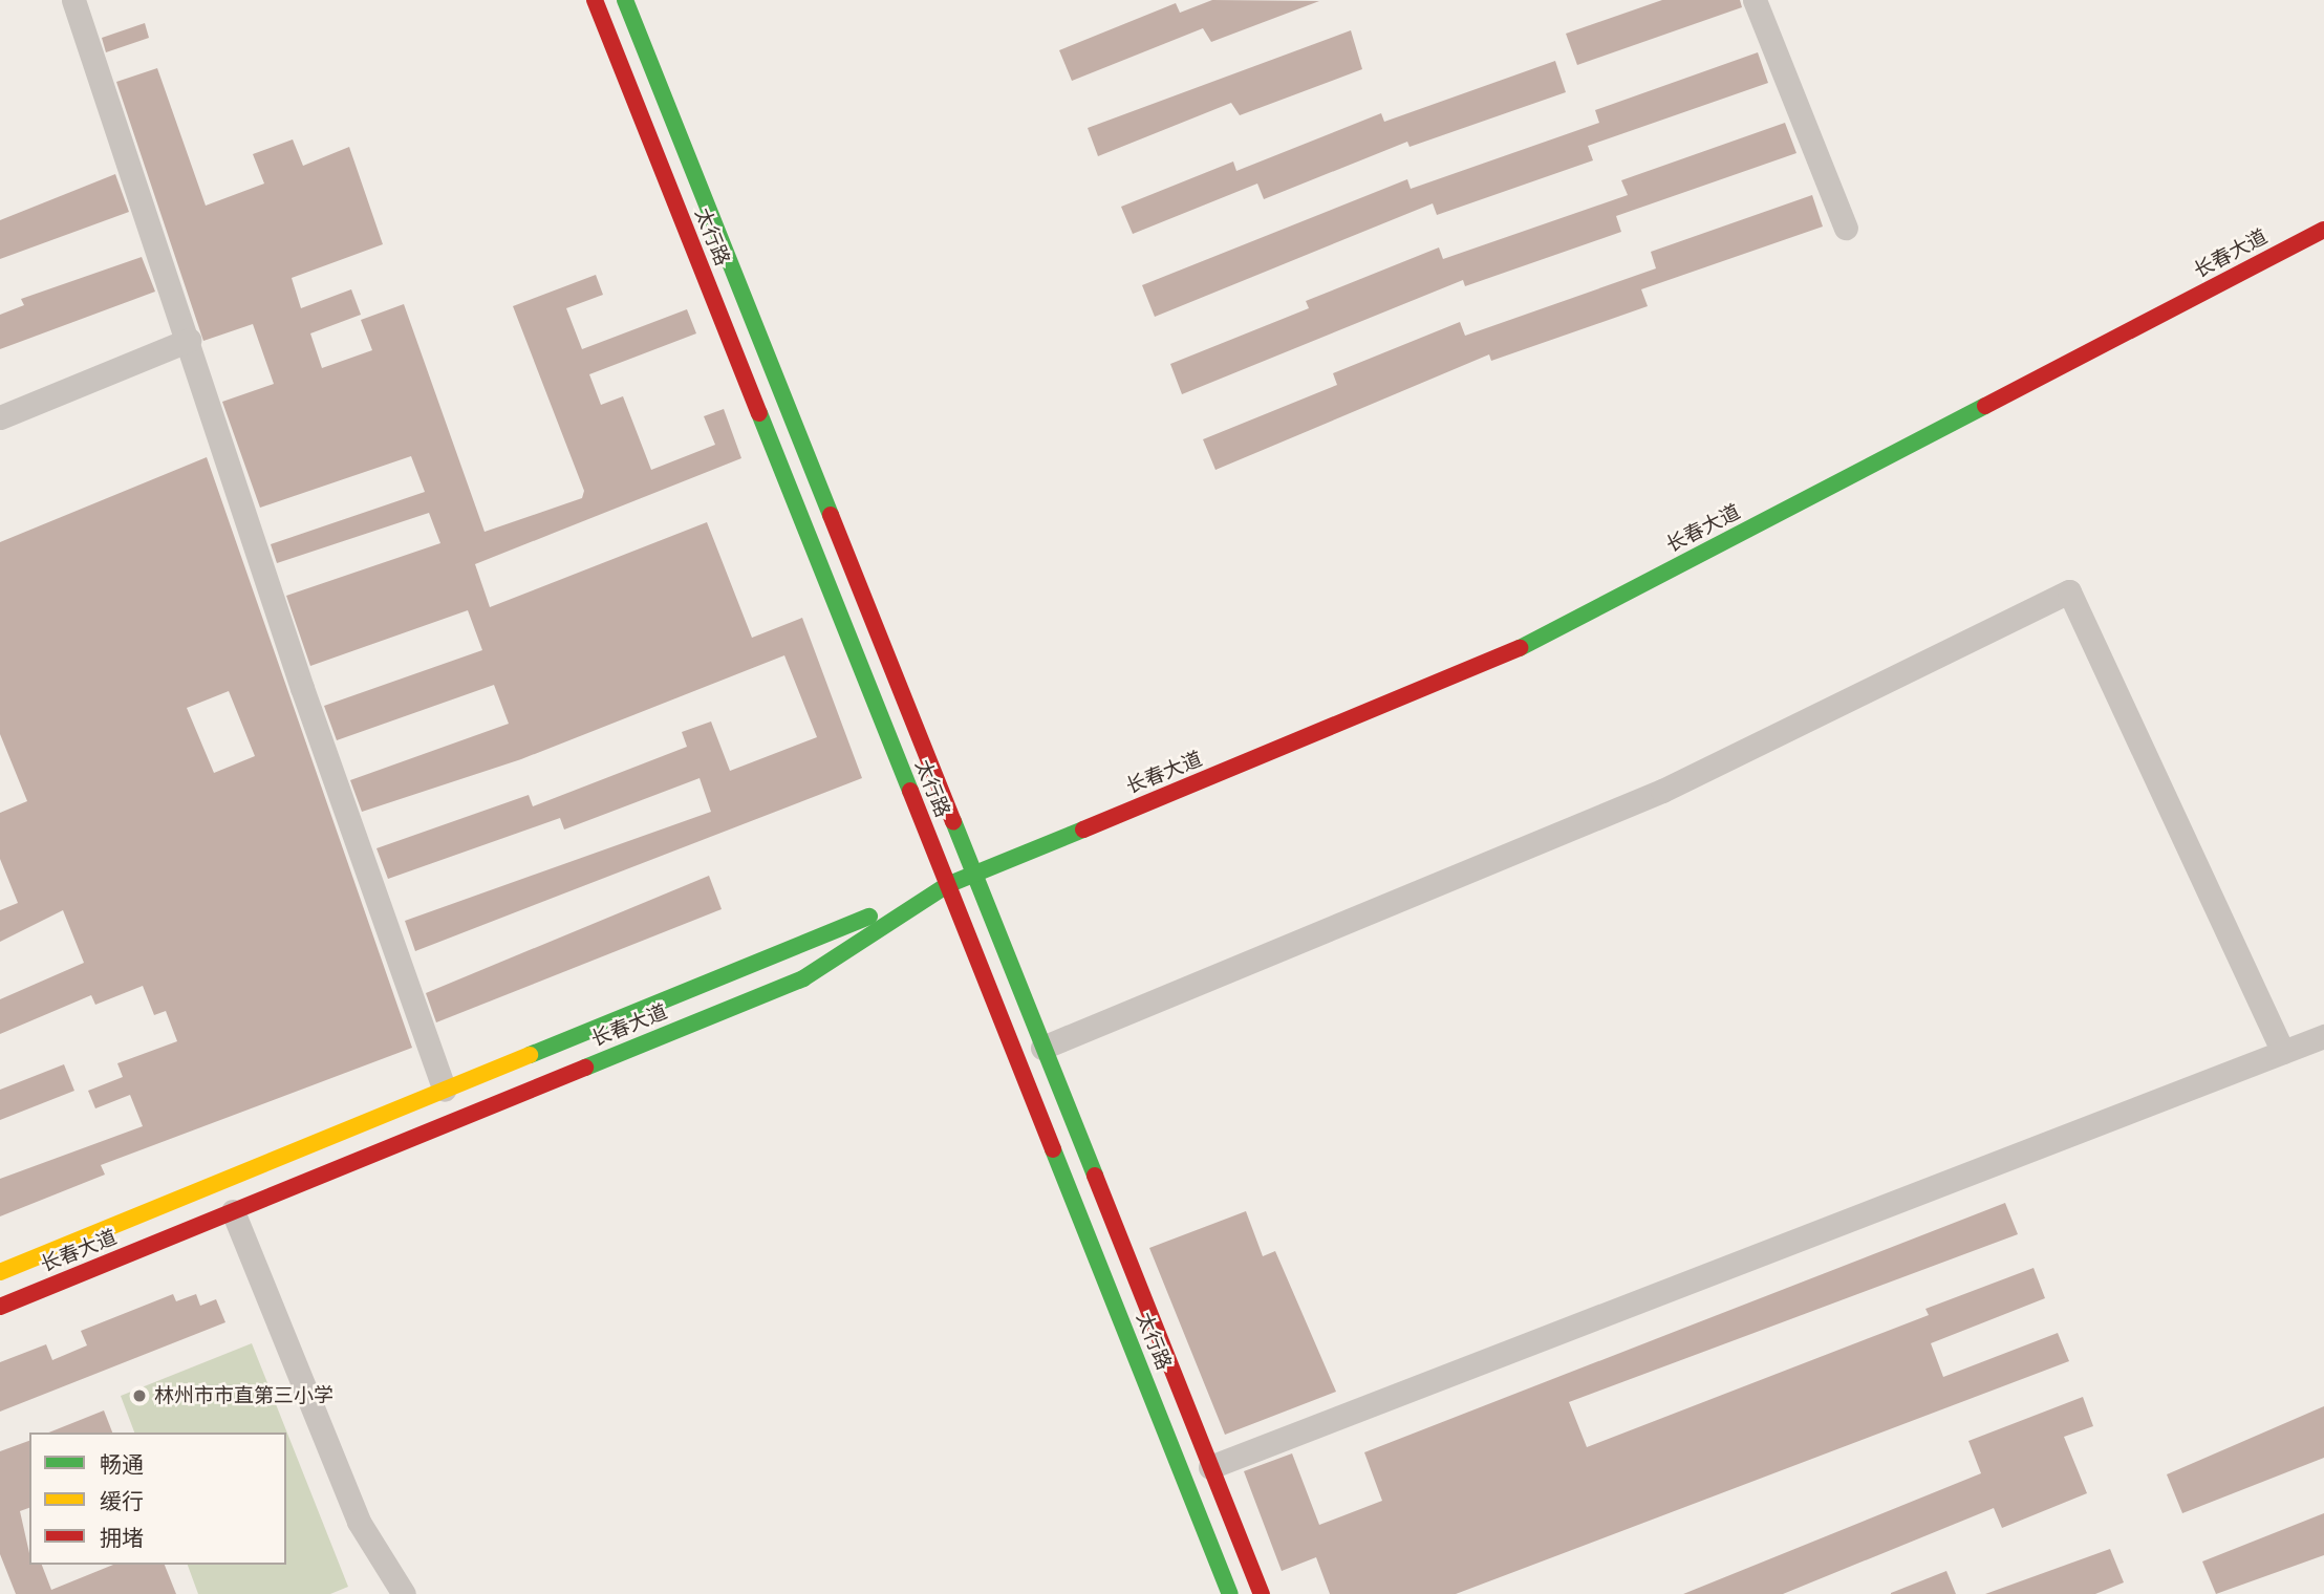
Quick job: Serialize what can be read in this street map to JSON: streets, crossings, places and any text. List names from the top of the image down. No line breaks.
{"streets":{"main road":["太行路","长春大道"]},"crossings":[["太行路","长春大道"]],"places":["林州市市直第三小学"],"legend":["畅通","缓行","拥堵"]}
